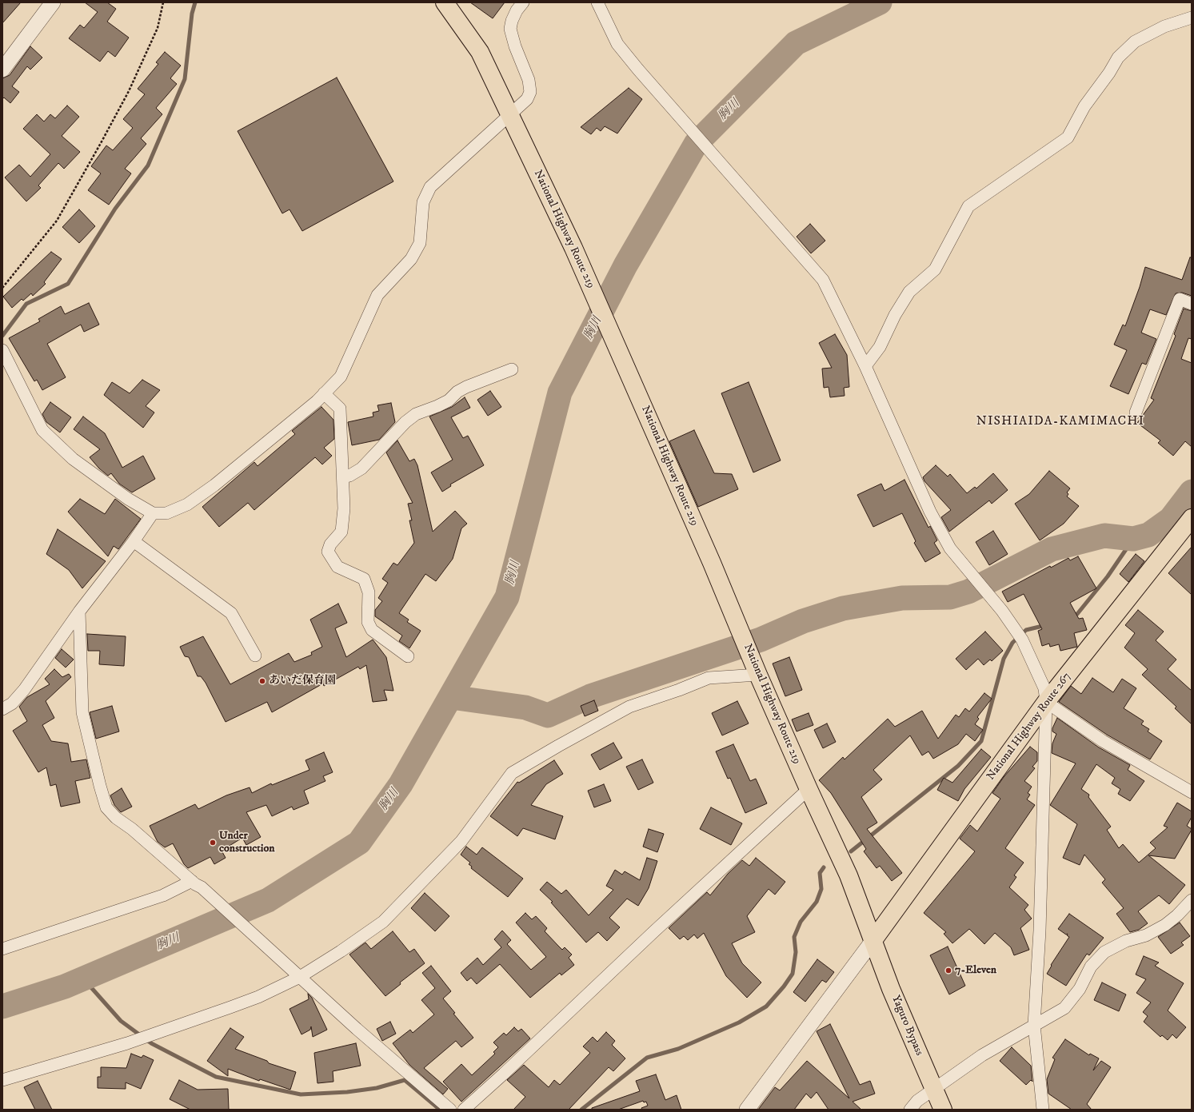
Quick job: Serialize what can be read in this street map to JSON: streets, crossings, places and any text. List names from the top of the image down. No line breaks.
{"streets":{"highway":["National Highway Route 219","National Highway Route 267","Yaguro Bypass"]},"crossings":[["National Highway Route 219","National Highway Route 267"],["National Highway Route 219","Yaguro Bypass"],["National Highway Route 267","Yaguro Bypass"]],"districts":["NISHIAIDA-KAMIMACHI"],"water":["胸川"],"places":["あいだ保育園","Under construction","7-Eleven"]}
